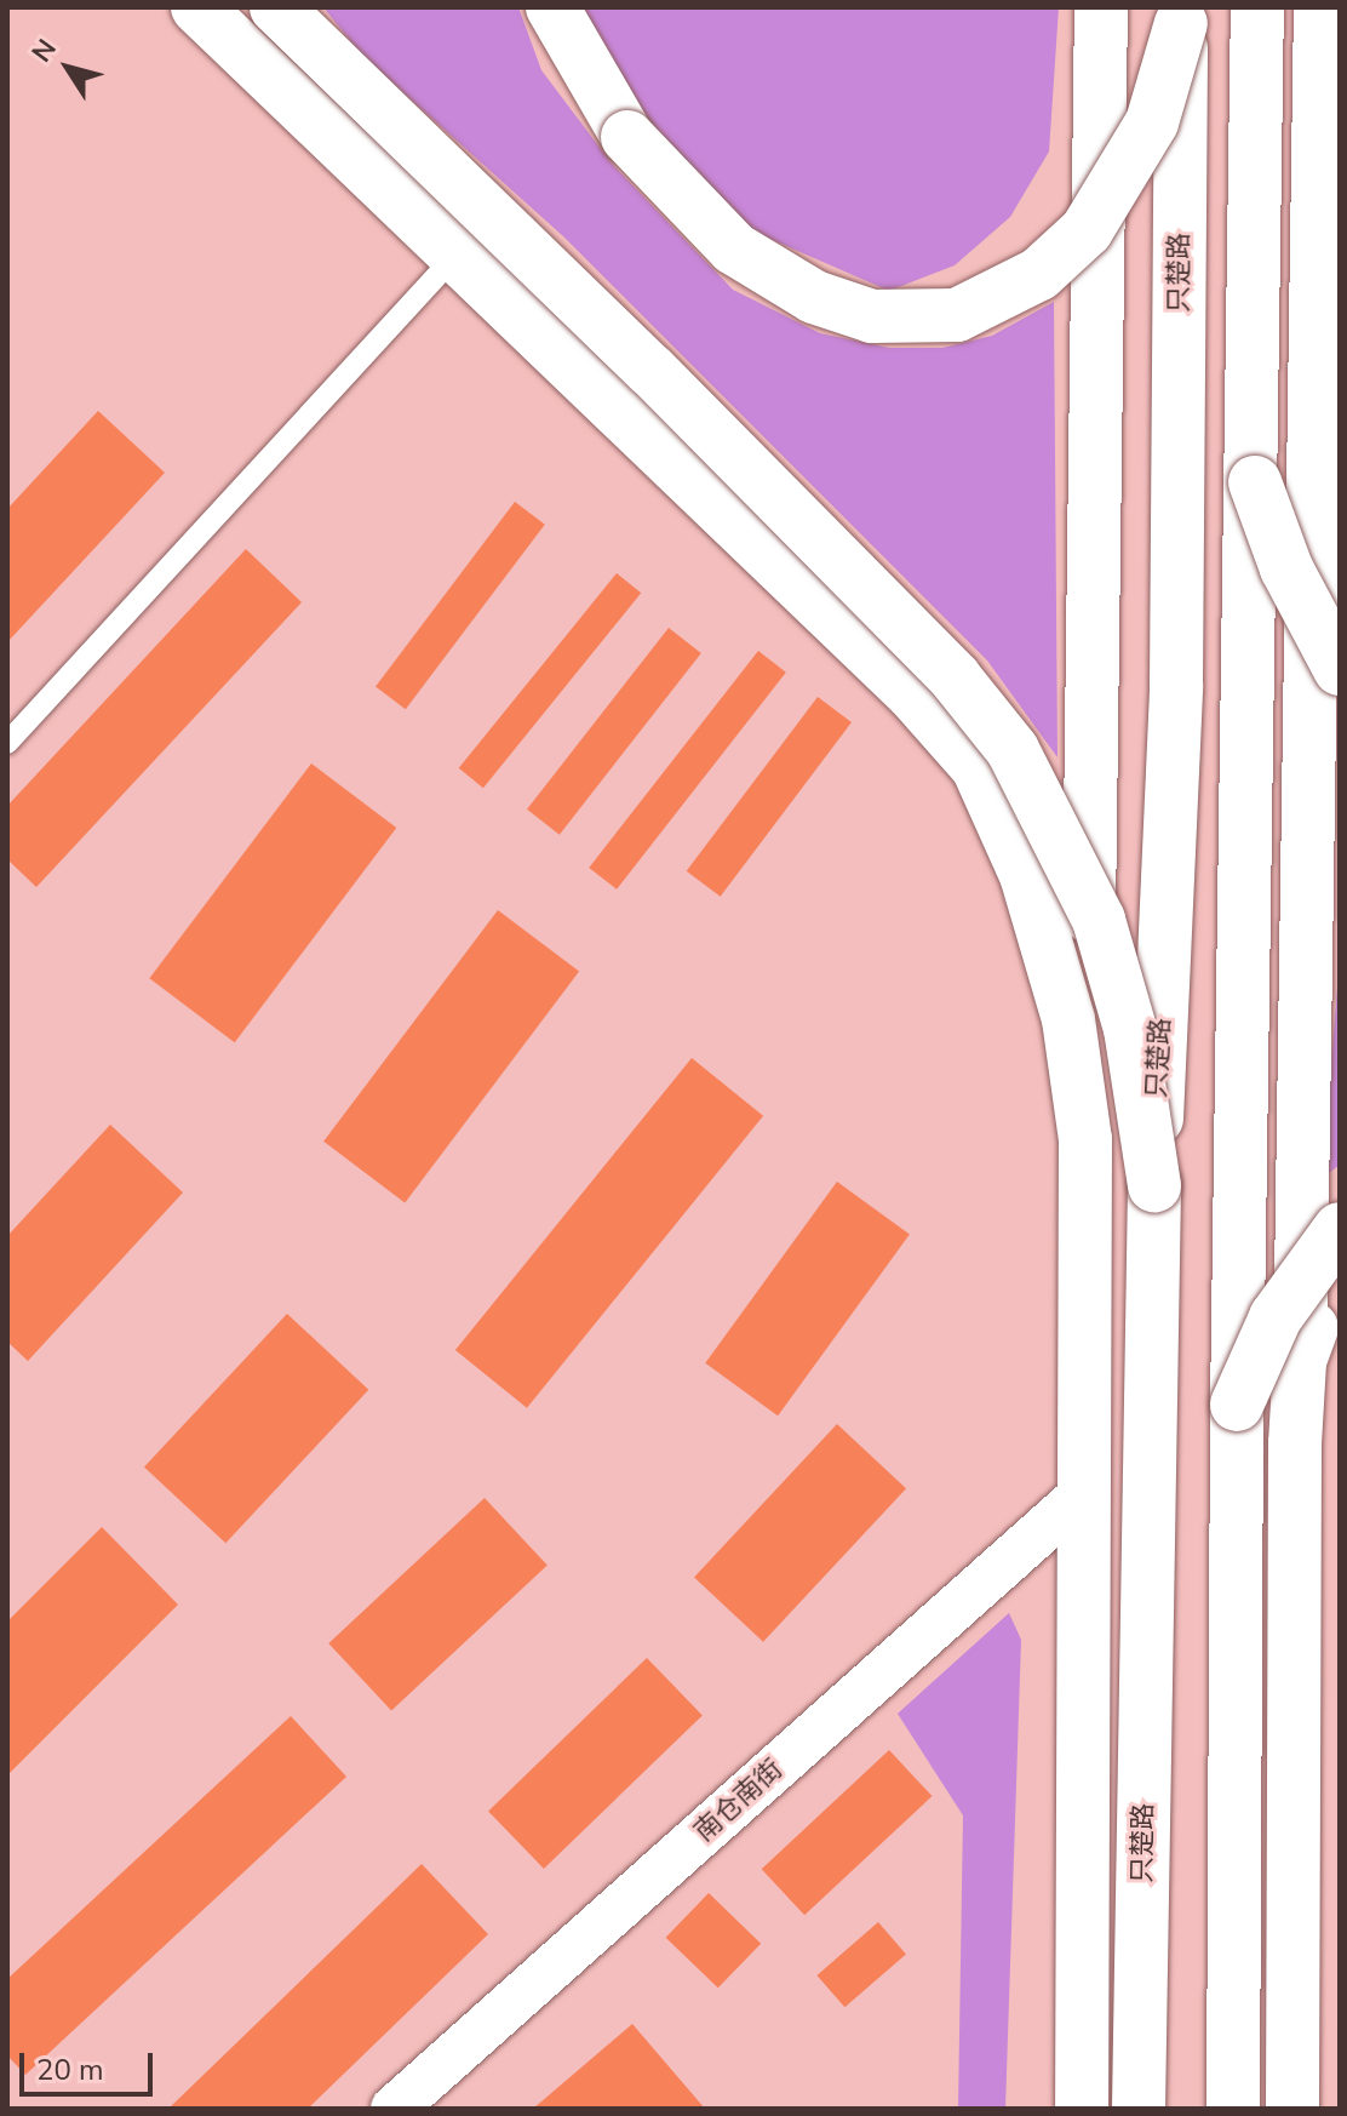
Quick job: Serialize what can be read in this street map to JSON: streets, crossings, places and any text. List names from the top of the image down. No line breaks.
{"streets":{"main road":["只楚路"],"street":["南仓南街"]},"scale_bar":"20 m","north":"top left"}
